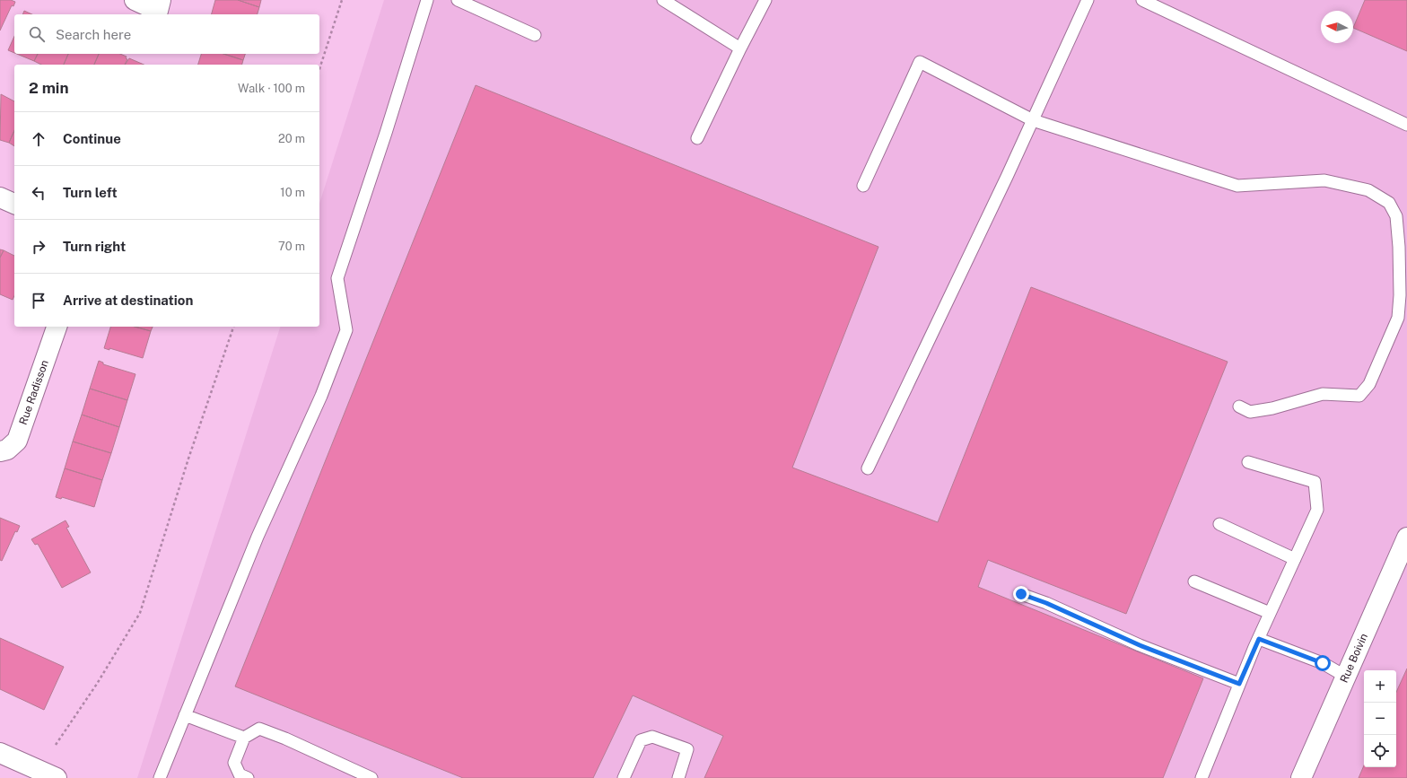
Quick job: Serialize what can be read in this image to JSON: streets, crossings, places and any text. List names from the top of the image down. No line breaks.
{"streets":{"street":["Rue Radisson","Rue Boivin"]},"north":"left","page":{"search":"Search here","heading":["2 min","Walk · 100 m"],"list":[["Continue","20 m"],["Turn left","10 m"],["Turn right","70 m"],"Arrive at destination"],"map_buttons":["+","−"]}}
